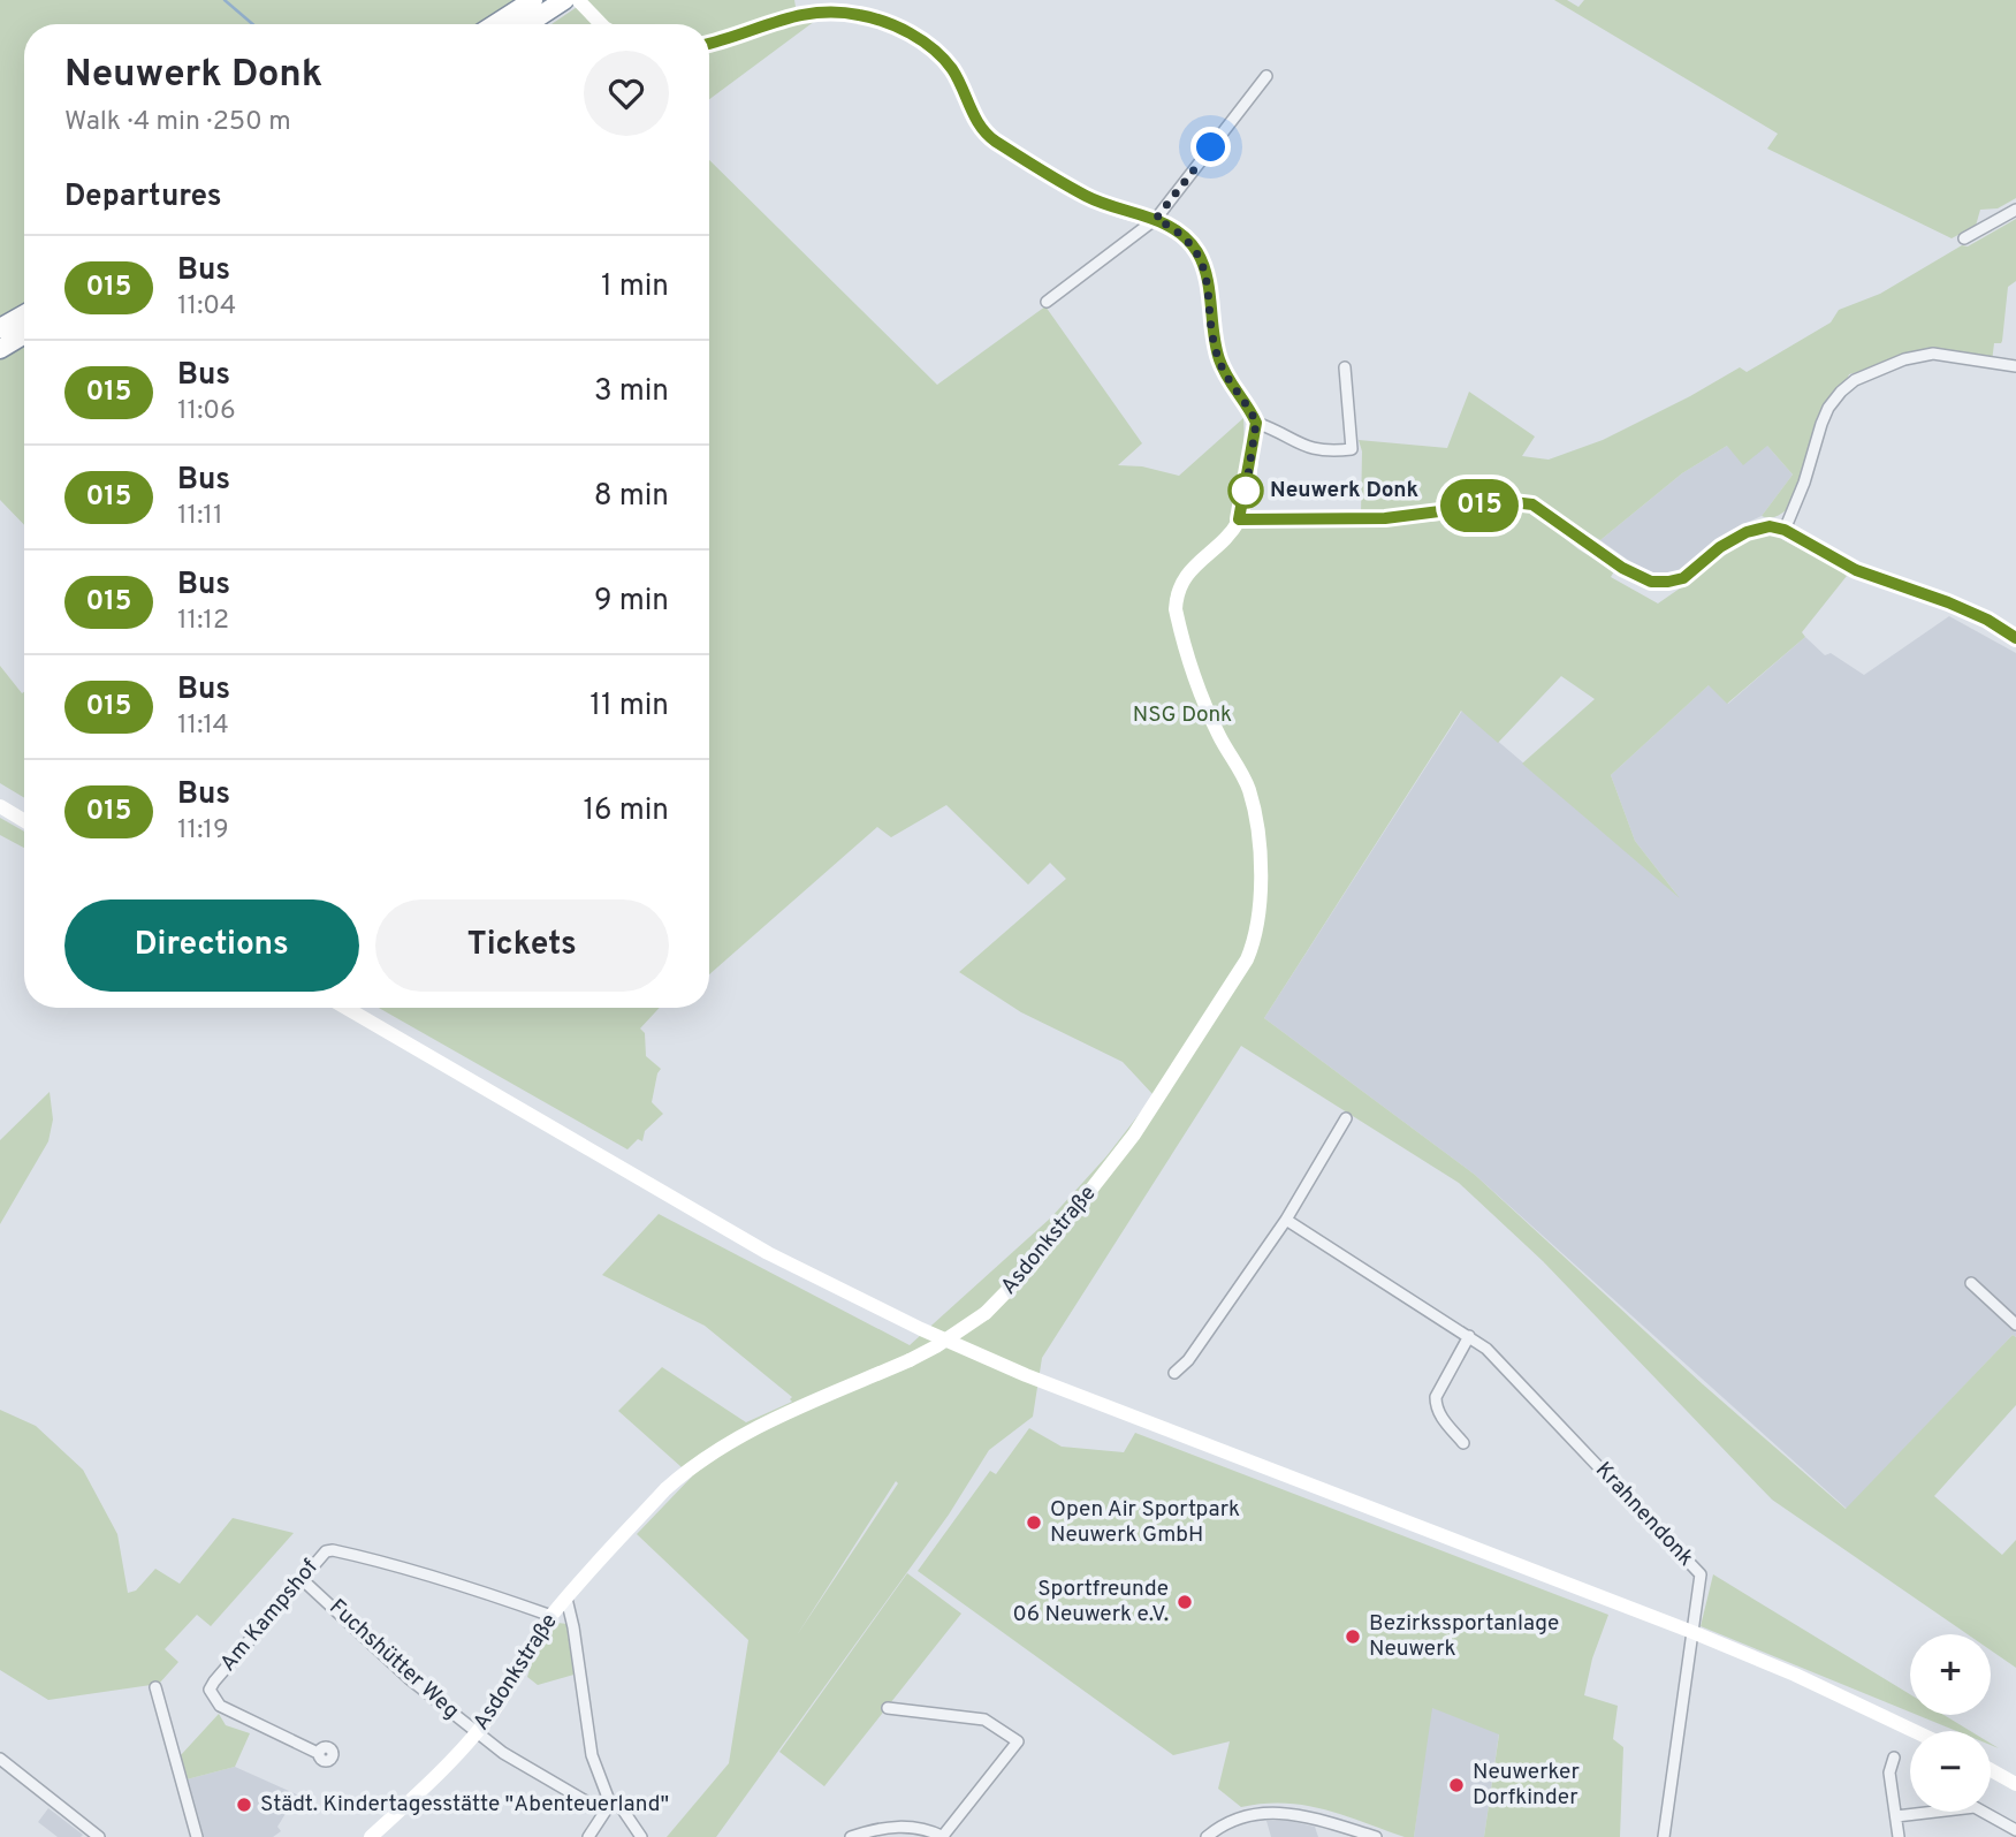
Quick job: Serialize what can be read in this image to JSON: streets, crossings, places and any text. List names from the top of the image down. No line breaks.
{"streets":{"street":["Asdonkstraße","Krahnendonk","Am Kampshof","Fuchshütter Weg"]},"crossings":[["Asdonkstraße","Am Kampshof"],["Asdonkstraße","Fuchshütter Weg"],["Am Kampshof","Fuchshütter Weg"]],"parks":["NSG Donk"],"places":["Neuwerk Donk","Open Air Sportpark Neuwerk GmbH","Sportfreunde 06 Neuwerk e.V.","Bezirkssportanlage Neuwerk","Neuwerker Dorfkinder","Städt. Kindertagesstätte \"Abenteuerland\""],"lines":["bus line 015"],"page":{"on_map":"015","heading":[["Neuwerk Donk","Walk · 4 min · 250 m"],"Departures"],"list":[{"mark":"015","name":"Bus","note":"11:04","value":"1 min"},{"mark":"015","name":"Bus","note":"11:06","value":"3 min"},{"mark":"015","name":"Bus","note":"11:11","value":"8 min"},{"mark":"015","name":"Bus","note":"11:12","value":"9 min"},{"mark":"015","name":"Bus","note":"11:14","value":"11 min"},{"mark":"015","name":"Bus","note":"11:19","value":"16 min"}],"buttons":["Directions","Tickets"],"map_buttons":["+","−"]}}
